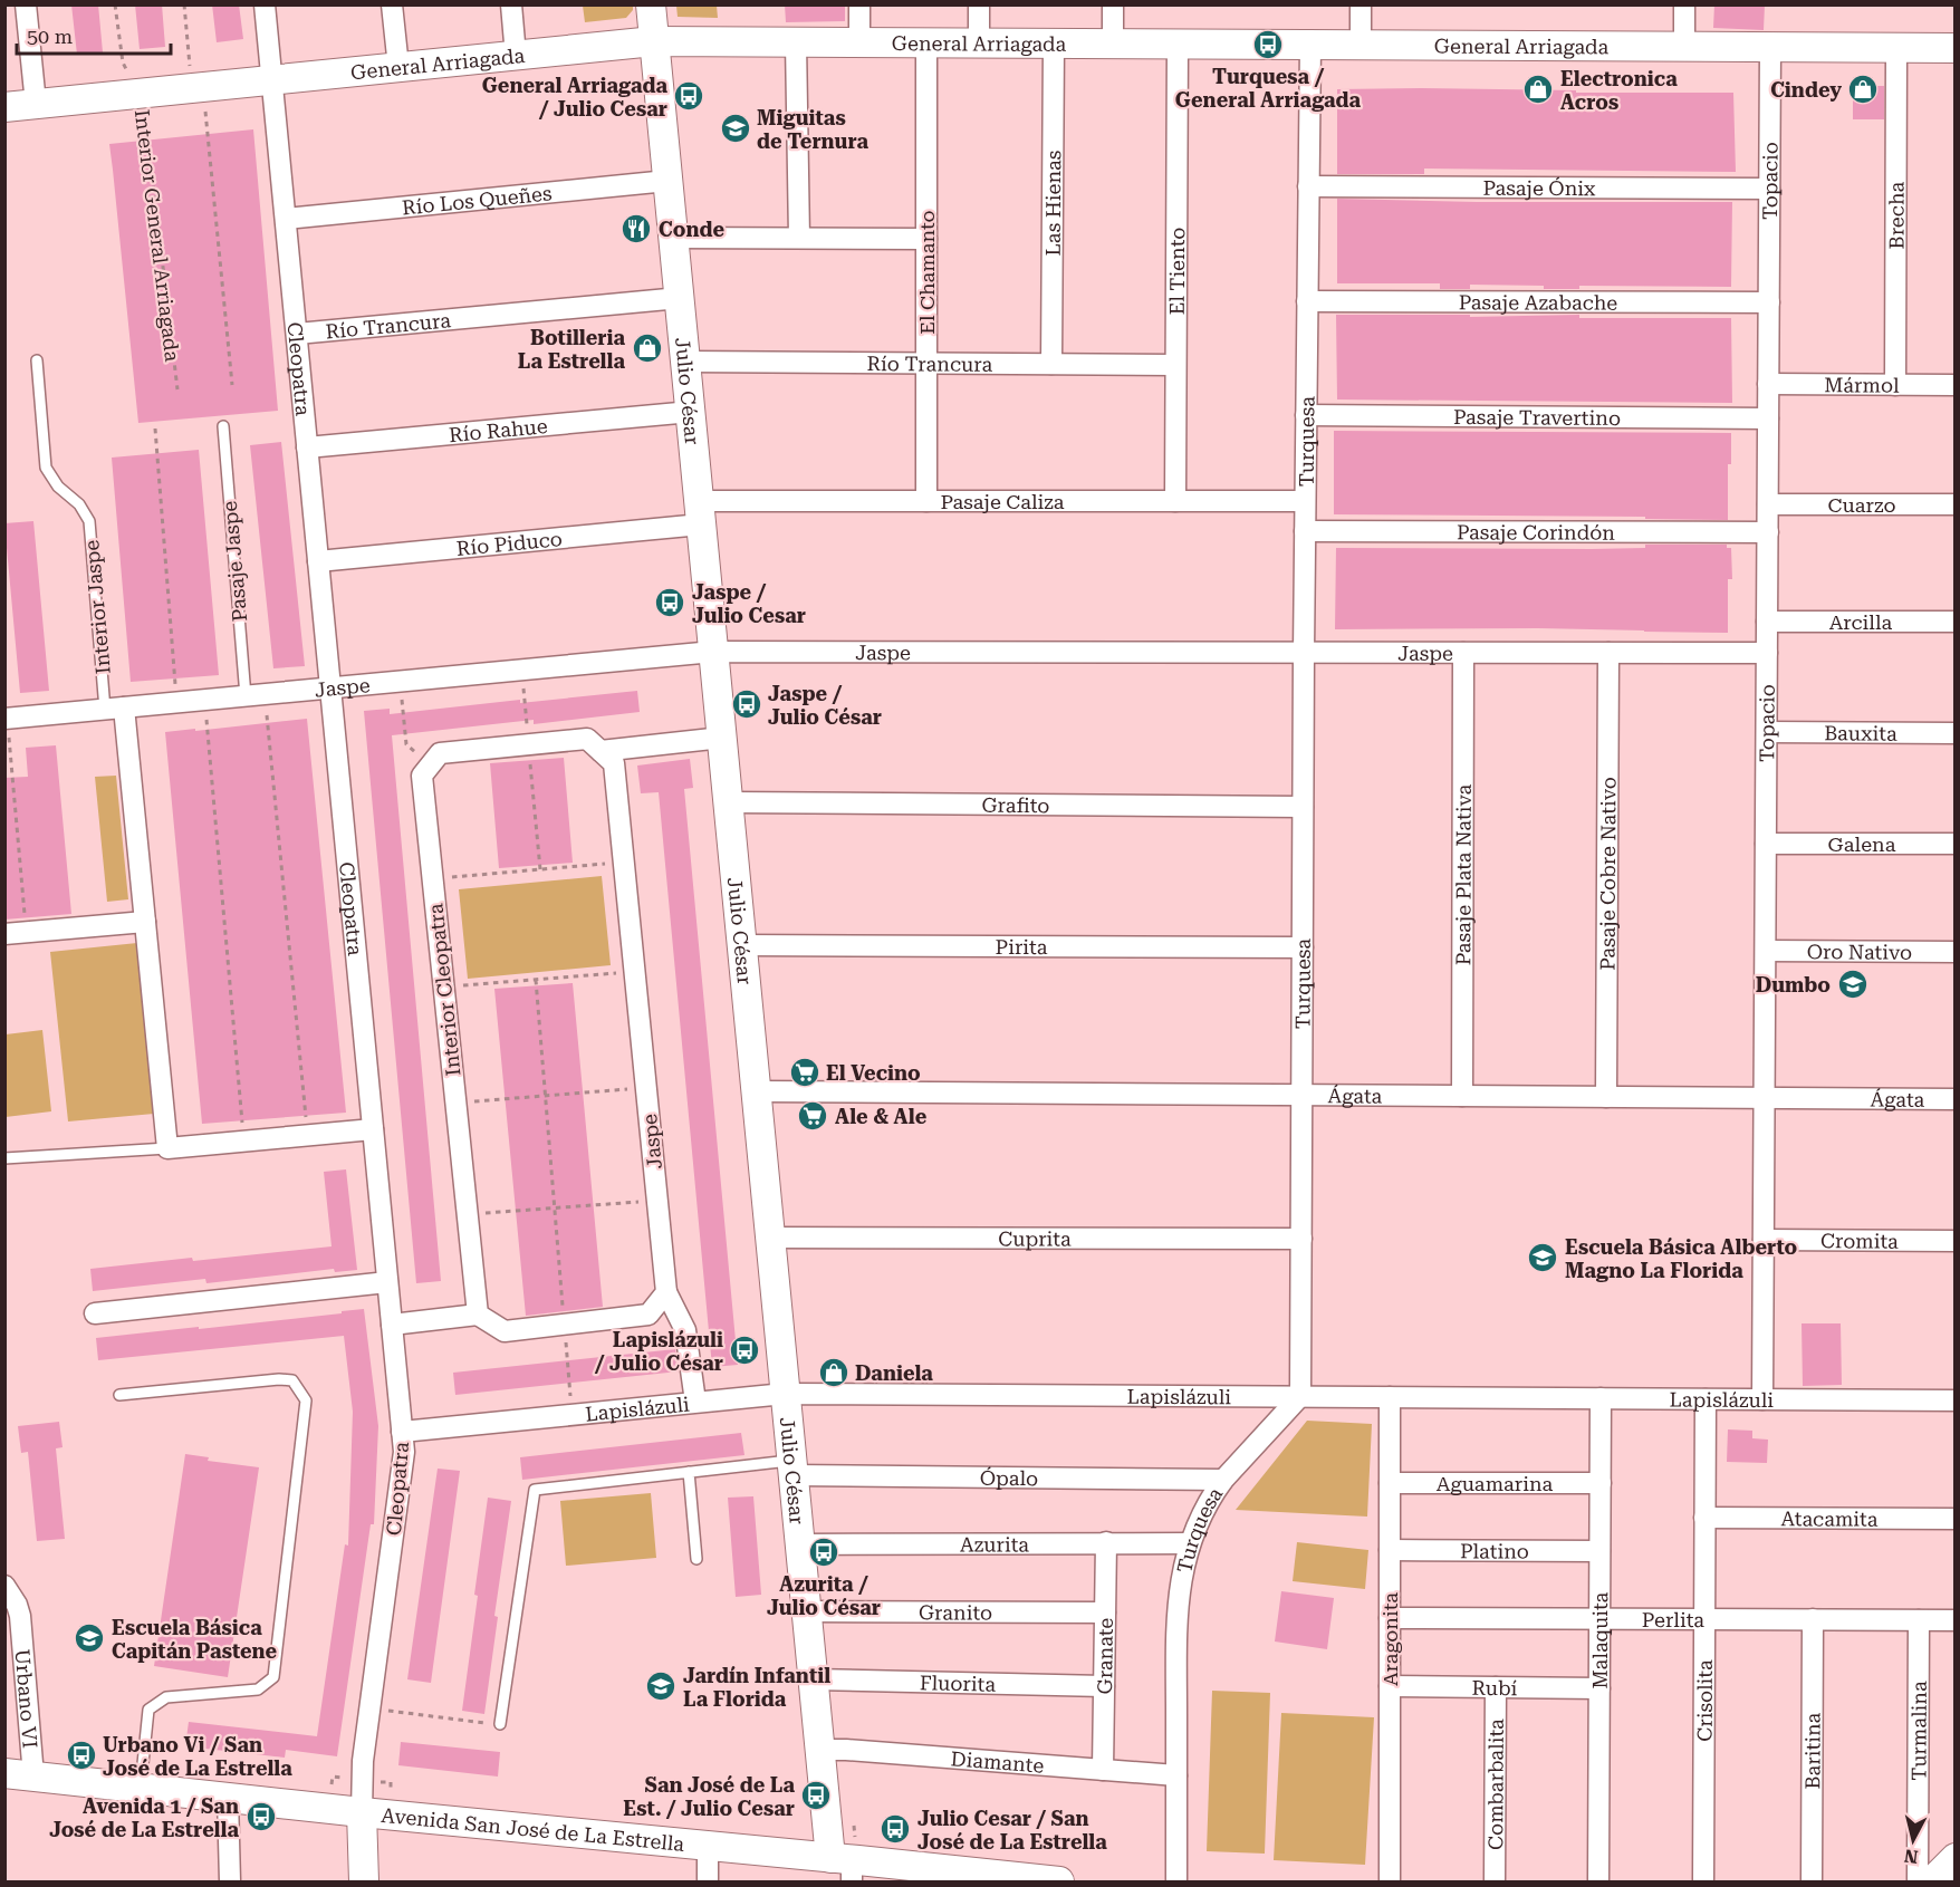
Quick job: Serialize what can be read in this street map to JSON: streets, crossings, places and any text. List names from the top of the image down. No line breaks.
{"streets":{"street":["General Arriagada","Topacio","Pasaje Ónix","Río Los Queñes","Las Hienas","Brecha","El Chamanto","El Tiento","Pasaje Azabache","Río Trancura","Cleopatra","Mármol","Julio César","Pasaje Travertino","Río Rahue","Turquesa","Pasaje Caliza","Cuarzo","Pasaje Corindón","Río Piduco","Arcilla","Jaspe","Bauxita","Grafito","Galena","Pasaje Plata Nativa","Pasaje Cobre Nativo","Pirita","Oro Nativo","Interior Cleopatra","Ágata","Cuprita","Cromita","Lapislázuli","Ópalo","Aguamarina","Atacamita","Azurita","Platino","Granito","Perlita","Aragonita","Malaquita","Granate","Fluorita","Rubí","Urbano VI","Crisolita","Turmalina","Baritina","Diamante","Combarbalita","Avenida San José de La Estrella"],"lane":["Pasaje Jaspe","Interior Jaspe"],"path":["Interior General Arriagada"]},"crossings":[["General Arriagada","Topacio"],["General Arriagada","Las Hienas"],["General Arriagada","Brecha"],["General Arriagada","Interior General Arriagada"],["General Arriagada","El Chamanto"],["General Arriagada","El Tiento"],["General Arriagada","Cleopatra"],["General Arriagada","Julio César"],["General Arriagada","Turquesa"],["Topacio","Pasaje Ónix"],["Topacio","Pasaje Azabache"],["Topacio","Mármol"],["Topacio","Pasaje Travertino"],["Topacio","Cuarzo"],["Topacio","Pasaje Corindón"],["Topacio","Arcilla"],["Topacio","Jaspe"],["Topacio","Bauxita"],["Topacio","Galena"],["Topacio","Oro Nativo"],["Topacio","Ágata"],["Topacio","Cromita"],["Topacio","Lapislázuli"],["Pasaje Ónix","Turquesa"],["Río Los Queñes","Cleopatra"],["Río Los Queñes","Julio César"],["Las Hienas","Río Trancura"],["Brecha","Mármol"],["El Chamanto","Río Trancura"],["El Chamanto","Pasaje Caliza"],["El Tiento","Río Trancura"],["El Tiento","Pasaje Caliza"],["Pasaje Azabache","Turquesa"],["Río Trancura","Cleopatra"],["Río Trancura","Julio César"],["Cleopatra","Río Rahue"],["Cleopatra","Río Piduco"],["Cleopatra","Jaspe"],["Cleopatra","Lapislázuli"],["Cleopatra","Avenida San José de La Estrella"],["Julio César","Río Rahue"],["Julio César","Pasaje Caliza"],["Julio César","Río Piduco"],["Julio César","Jaspe"],["Julio César","Grafito"],["Julio César","Pirita"],["Julio César","Ágata"],["Julio César","Cuprita"],["Julio César","Lapislázuli"],["Julio César","Ópalo"],["Julio César","Azurita"],["Julio César","Granito"],["Julio César","Fluorita"],["Julio César","Diamante"],["Julio César","Avenida San José de La Estrella"],["Pasaje Travertino","Turquesa"],["Turquesa","Pasaje Caliza"],["Turquesa","Pasaje Corindón"],["Turquesa","Jaspe"],["Turquesa","Grafito"],["Turquesa","Pirita"],["Turquesa","Ágata"],["Turquesa","Cuprita"],["Turquesa","Lapislázuli"],["Turquesa","Ópalo"],["Turquesa","Azurita"],["Turquesa","Diamante"],["Pasaje Caliza","Río Piduco"],["Pasaje Jaspe","Jaspe"],["Interior Jaspe","Jaspe"],["Jaspe","Pasaje Plata Nativa"],["Jaspe","Pasaje Cobre Nativo"],["Pasaje Plata Nativa","Ágata"],["Pasaje Cobre Nativo","Ágata"],["Lapislázuli","Aragonita"],["Lapislázuli","Malaquita"],["Lapislázuli","Crisolita"],["Aguamarina","Aragonita"],["Aguamarina","Malaquita"],["Atacamita","Crisolita"],["Azurita","Granate"],["Platino","Aragonita"],["Platino","Malaquita"],["Granito","Granate"],["Perlita","Aragonita"],["Perlita","Malaquita"],["Perlita","Crisolita"],["Perlita","Turmalina"],["Perlita","Baritina"],["Aragonita","Rubí"],["Malaquita","Rubí"],["Granate","Fluorita"],["Granate","Diamante"],["Rubí","Combarbalita"],["Urbano VI","Avenida San José de La Estrella"]],"places":{"bus stop":["Turquesa / General Arriagada","General Arriagada / Julio Cesar","Jaspe / Julio Cesar","Jaspe / Julio César","Lapislázuli / Julio César","Azurita / Julio César","Urbano Vi / San José de La Estrella","San José de La Est. / Julio Cesar","Avenida 1 / San José de La Estrella","Julio Cesar / San José de La Estrella"],"shop":["Electronica Acros","Cindey","Botilleria La Estrella","Daniela"],"school or university":["Miguitas de Ternura","Dumbo","Escuela Básica Alberto Magno La Florida","Escuela Básica Capitán Pastene","Jardín Infantil La Florida"],"restaurant":["Conde"],"supermarket":["El Vecino","Ale & Ale"]},"scale_bar":"50 m","north":"bottom"}
